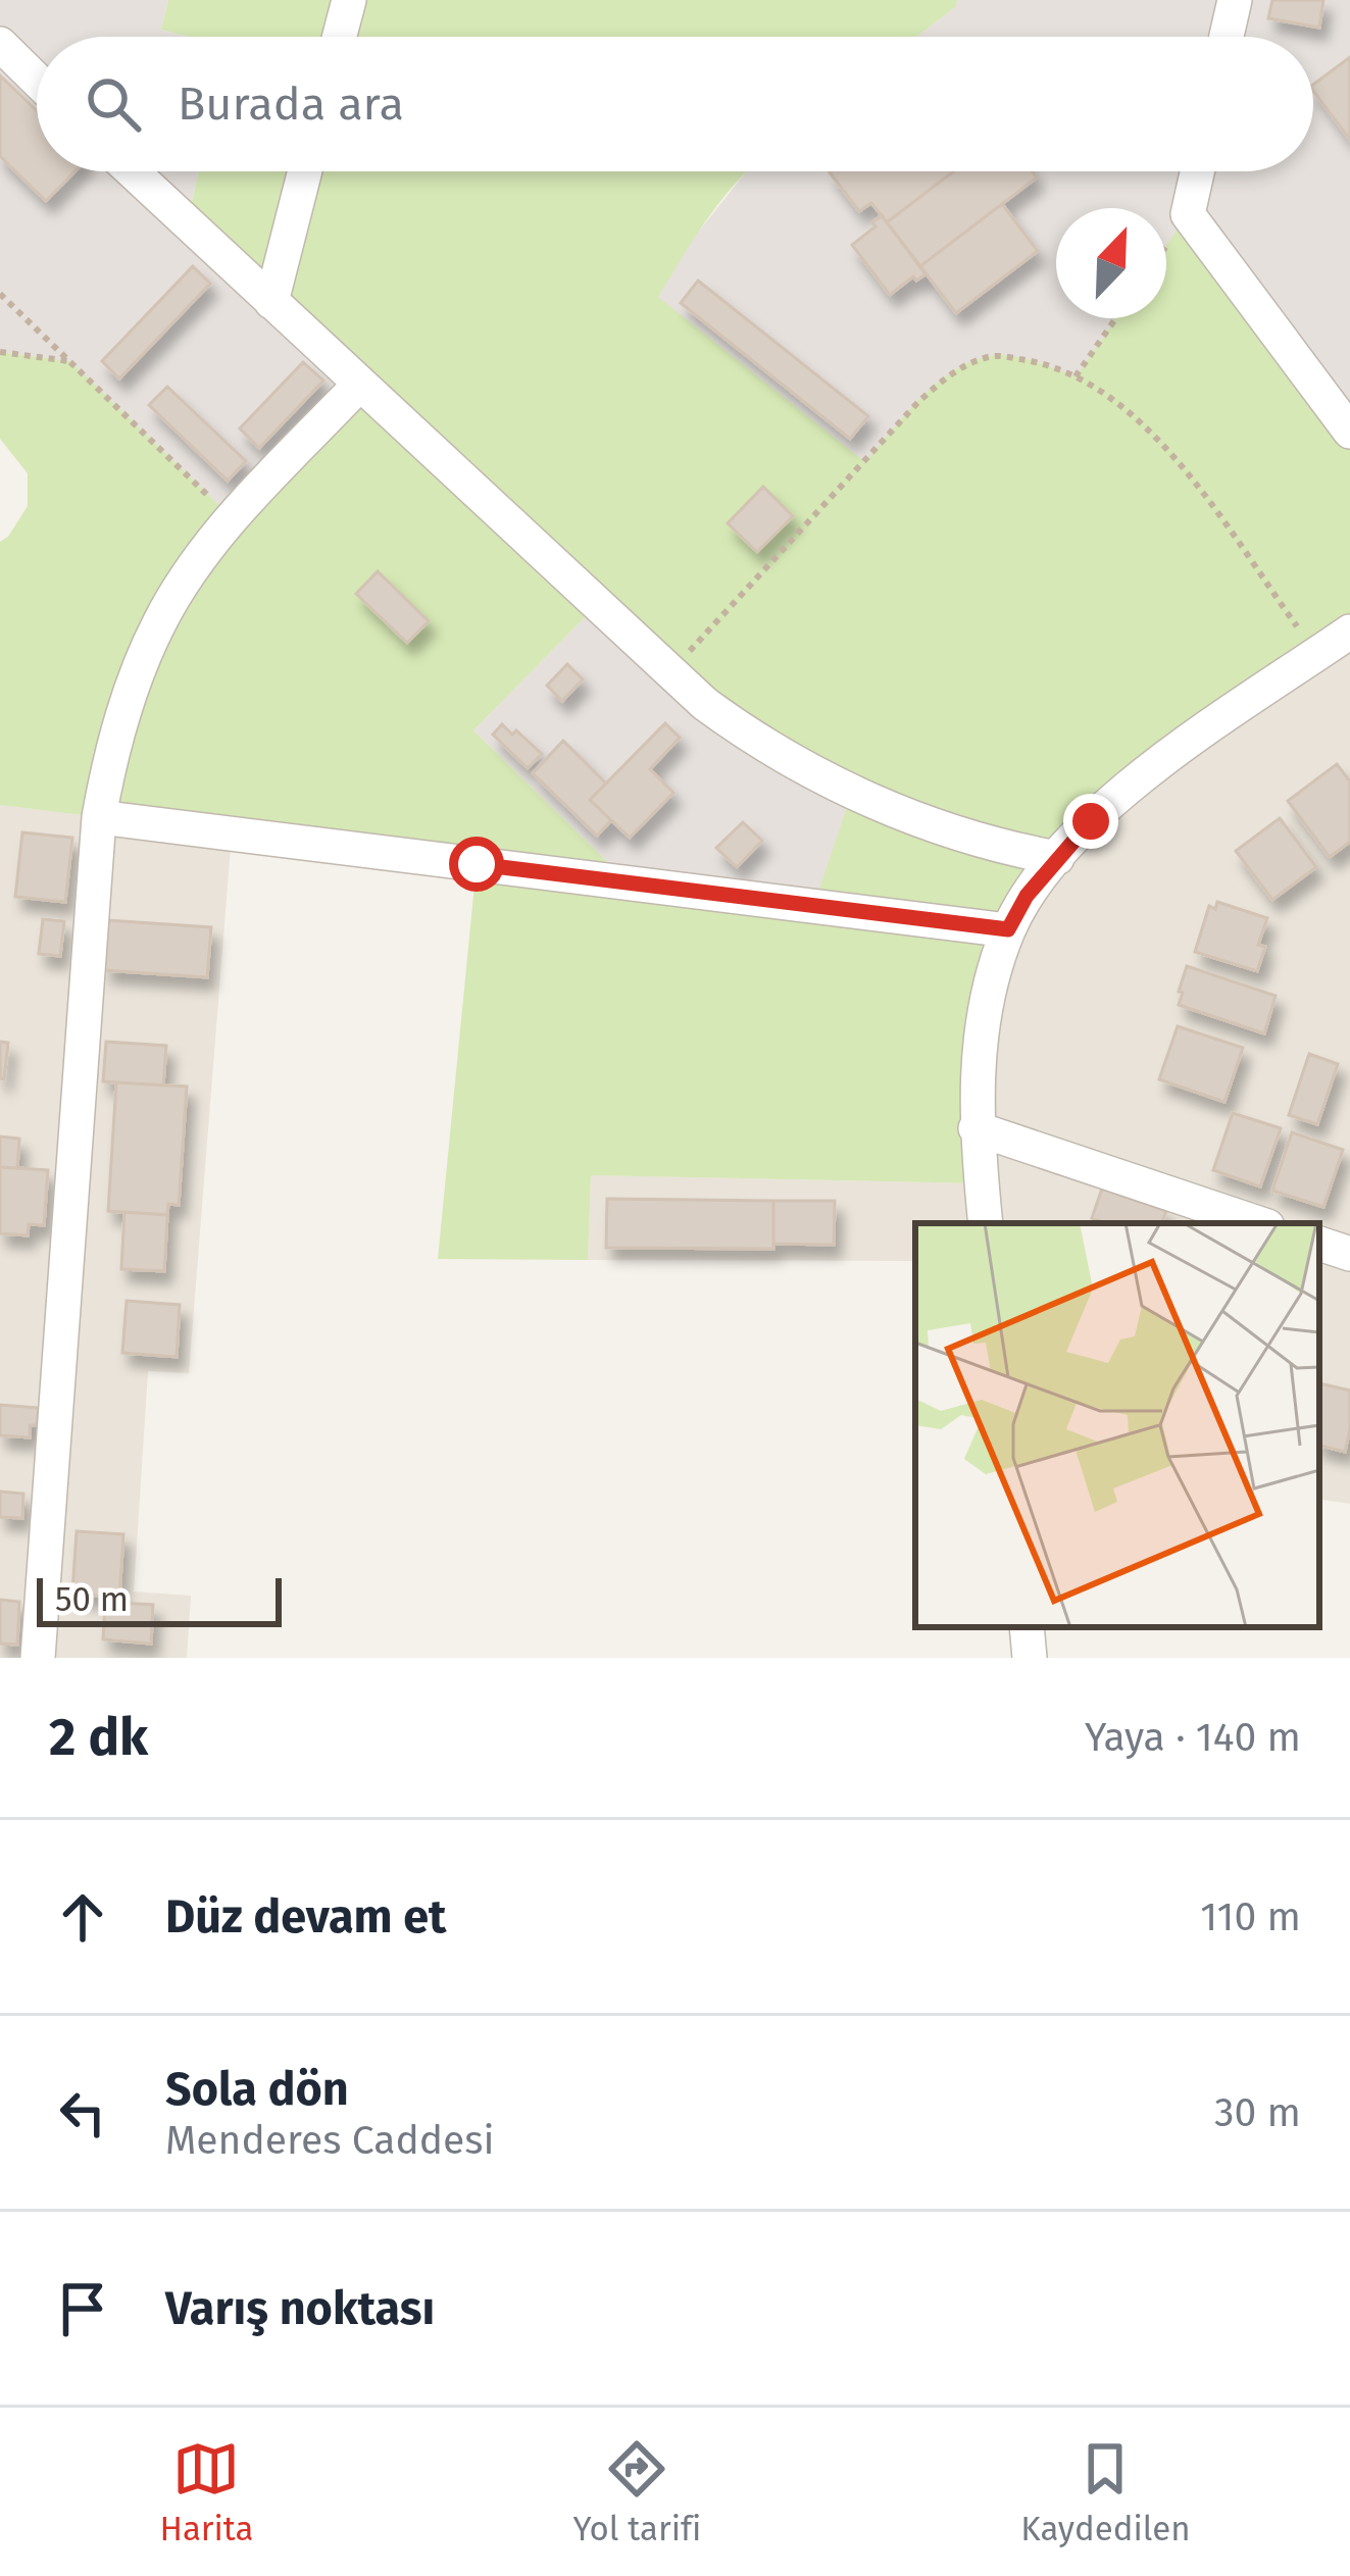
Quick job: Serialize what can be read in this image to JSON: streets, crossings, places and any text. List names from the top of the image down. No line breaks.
{"scale_bar":"50 m","north":"top right","page":{"search":"Burada ara","scale":"50 m","heading":["2 dk","Yaya · 140 m"],"list":[["Düz devam et","110 m"],["Sola dön","Menderes Caddesi","30 m"],"Varış noktası"],"nav":["Harita","Yol tarifi","Kaydedilen"]}}
